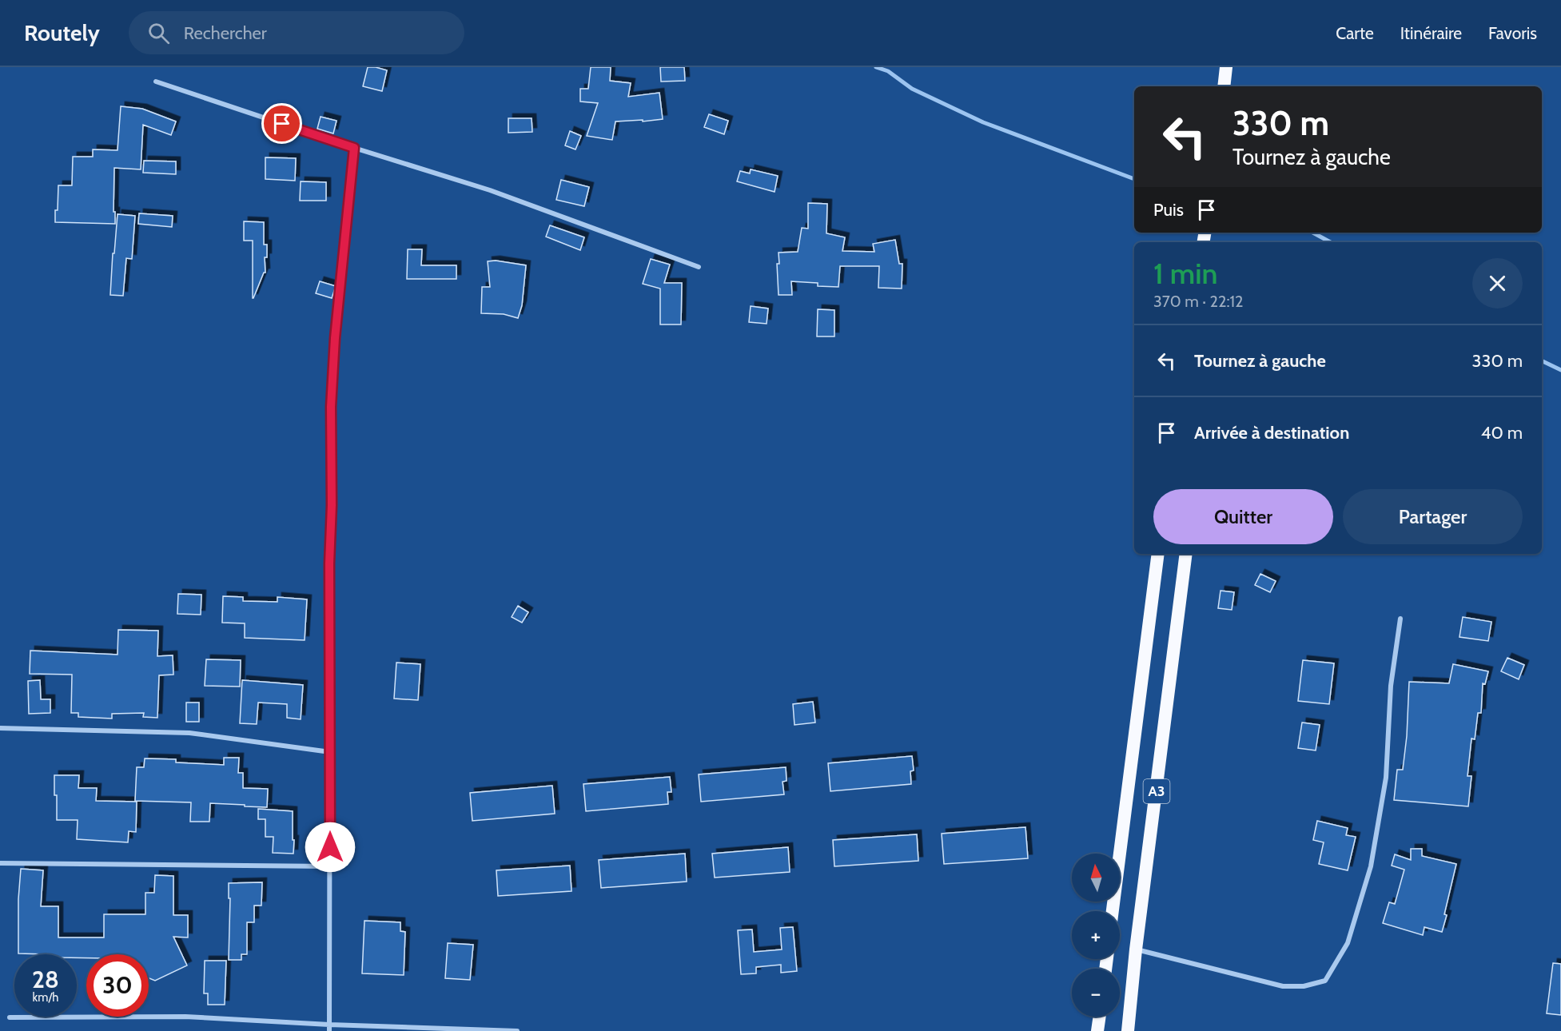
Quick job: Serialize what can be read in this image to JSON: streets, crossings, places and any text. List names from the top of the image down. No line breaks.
{"streets":{"highway":["A3"]},"north":"top","page":{"header":"Routely","search":"Rechercher","nav":["Carte","Itinéraire","Favoris"],"turn":["330 m","Tournez à gauche"],"then":"Puis","heading":["1 min","370 m · 22:12"],"list":[{"name":"Tournez à gauche","value":"330 m"},{"name":"Arrivée à destination","value":"40 m"}],"buttons":["Quitter","Partager"],"map_buttons":["+","−"],"speed":"28 km/h","limit":"30"}}
